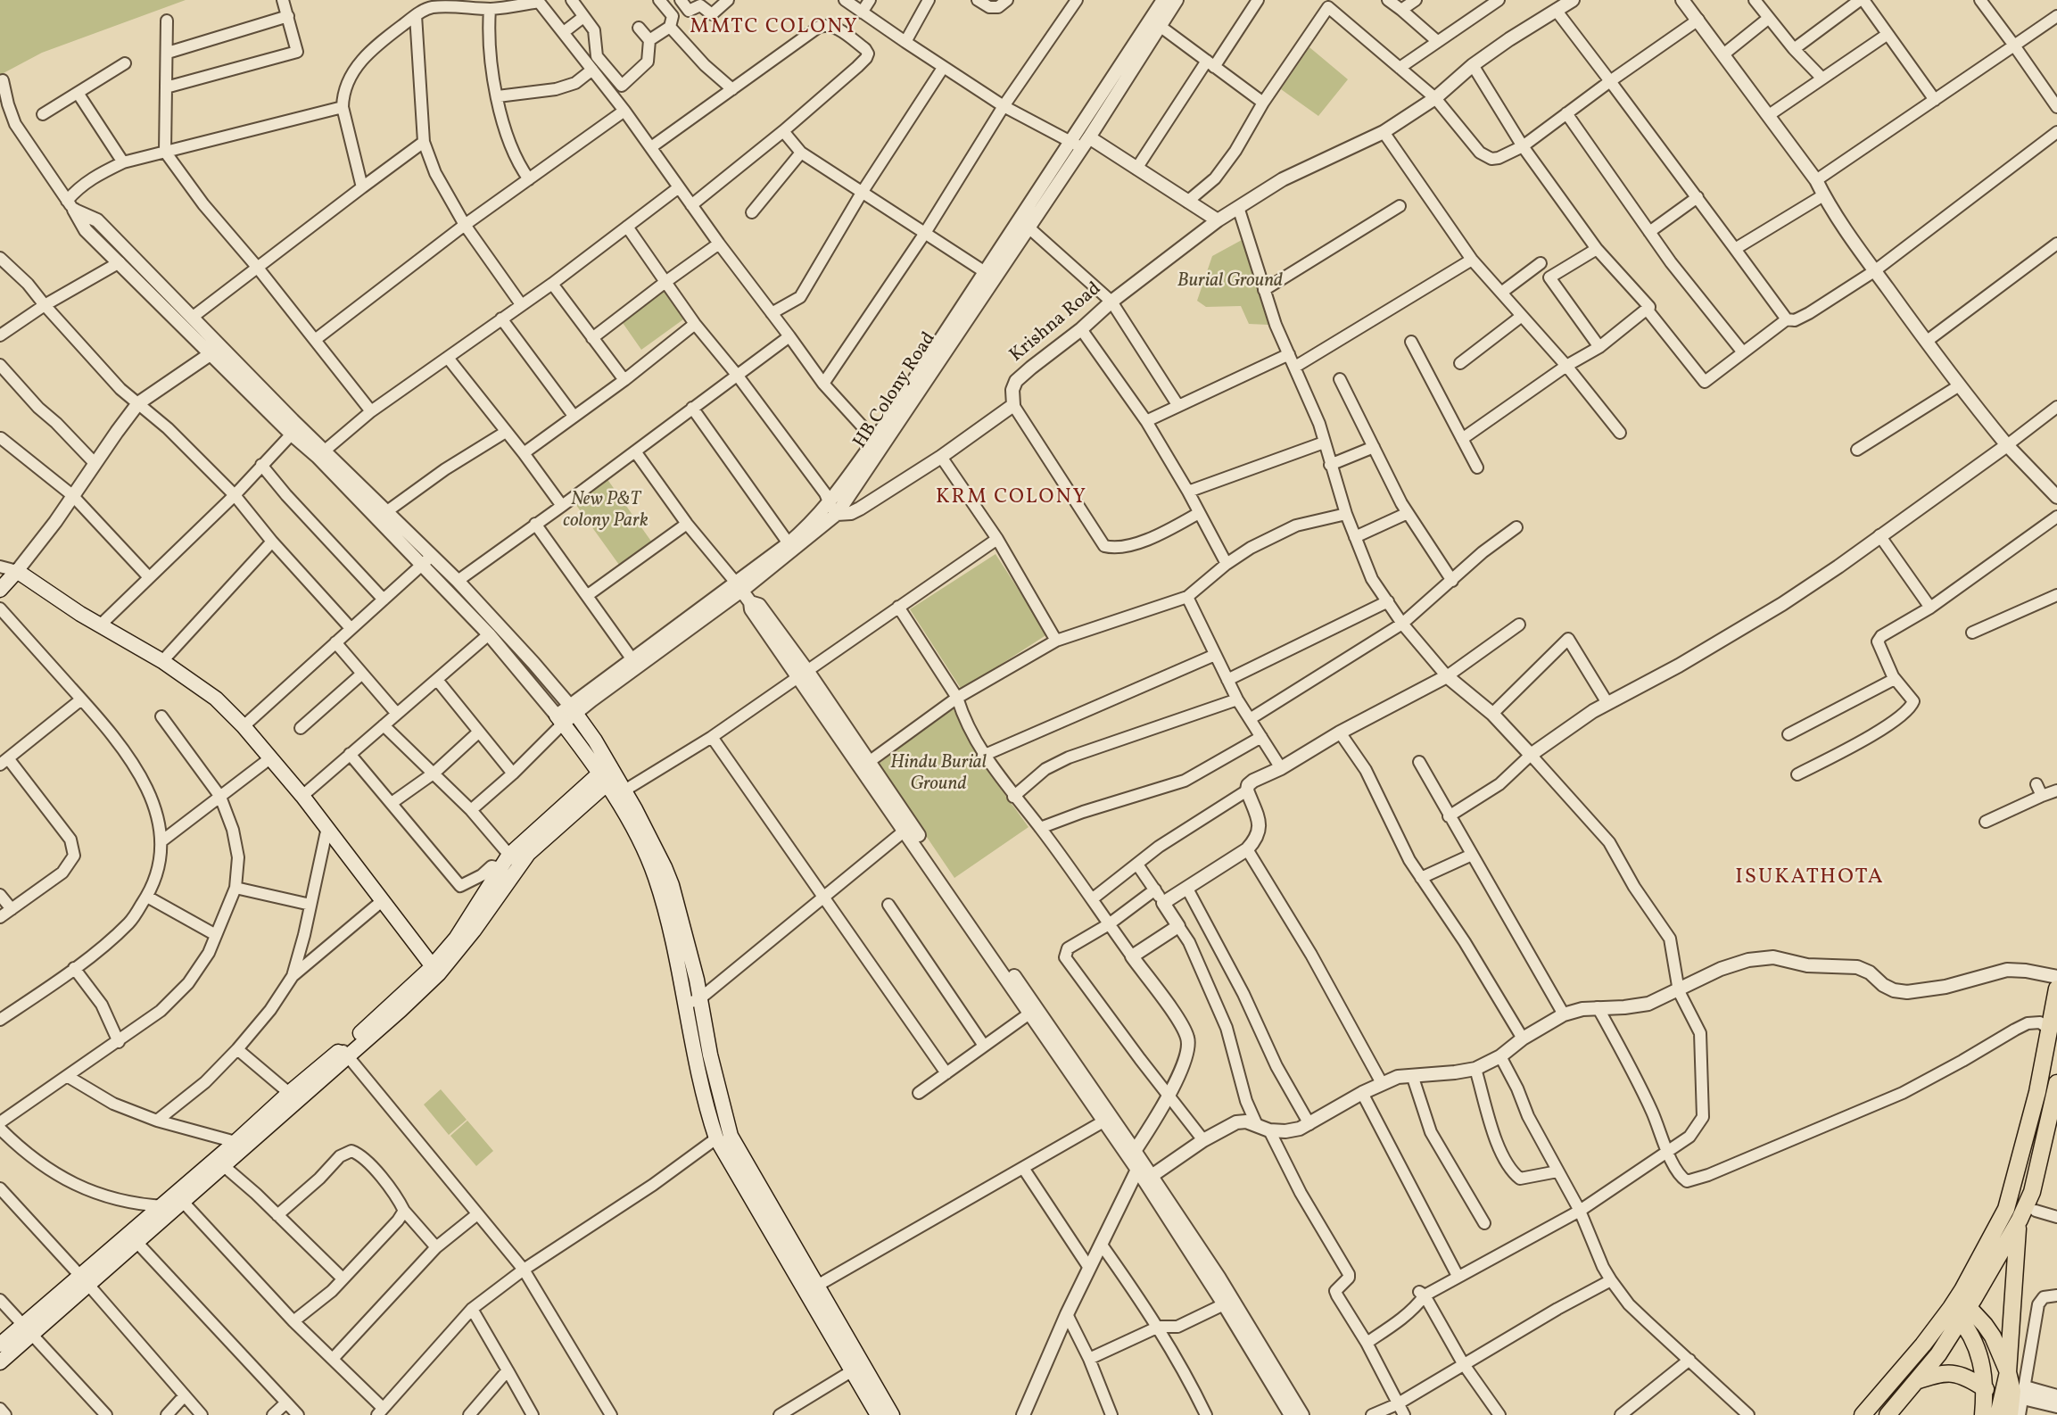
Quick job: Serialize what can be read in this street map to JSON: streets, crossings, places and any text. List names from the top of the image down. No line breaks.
{"streets":{"street":["Krishna Road","HB Colony Road"]},"districts":["MMTC COLONY","KRM COLONY","ISUKATHOTA"],"parks":["Burial Ground","New P&T colony Park","Hindu Burial Ground"]}
